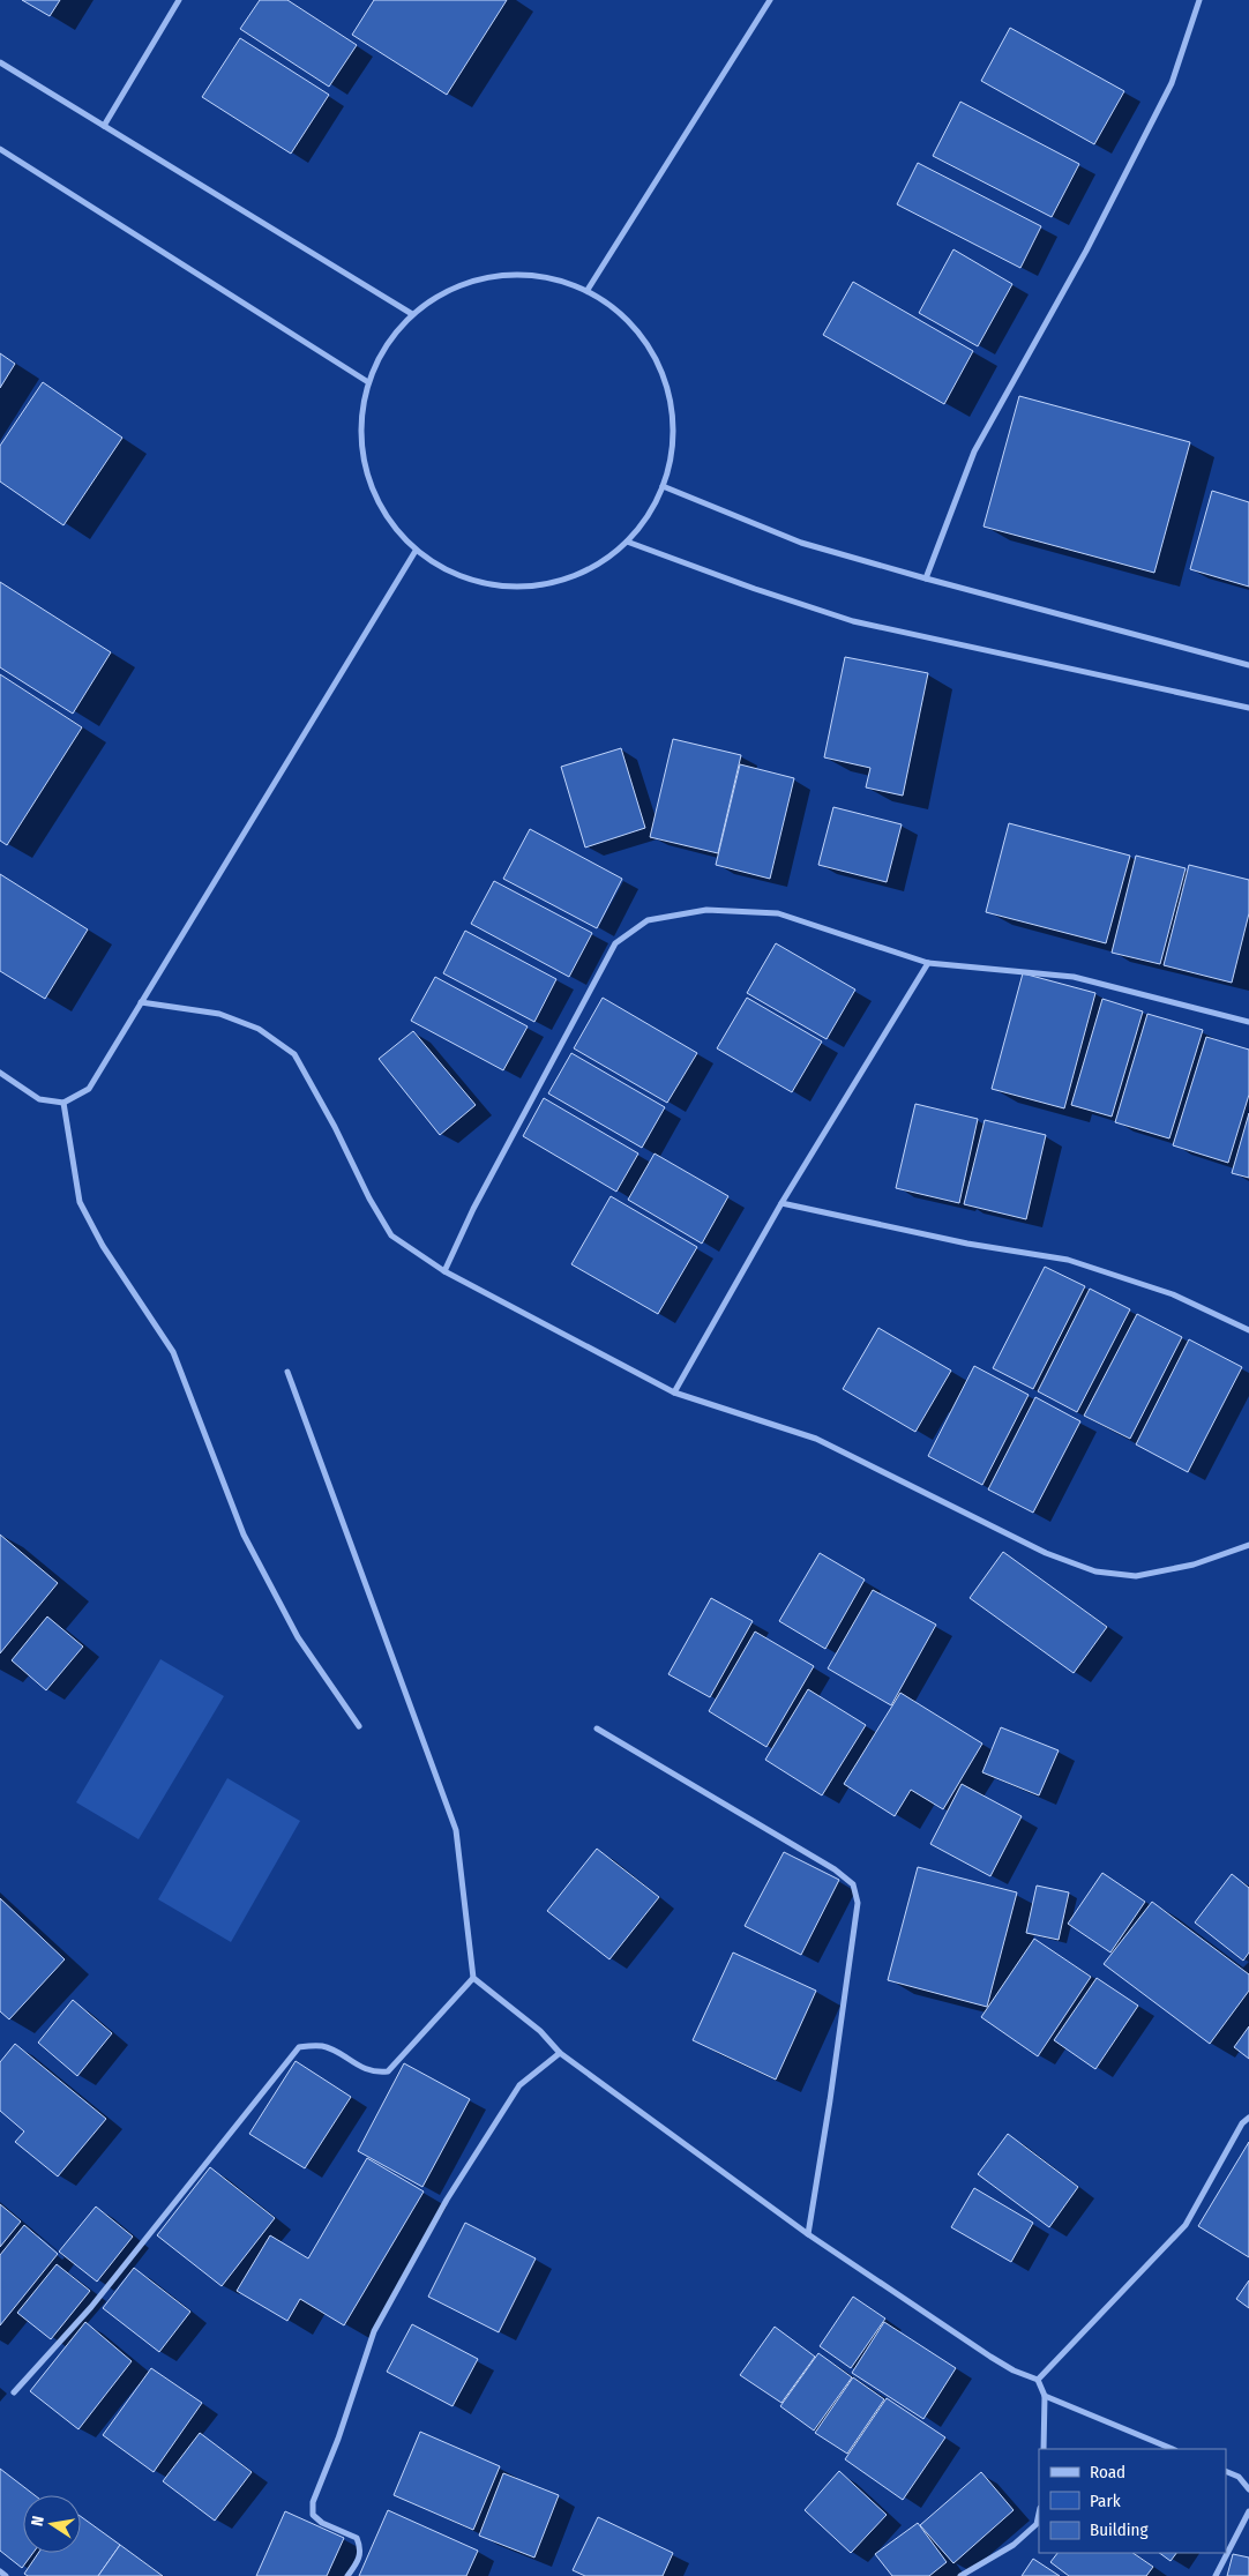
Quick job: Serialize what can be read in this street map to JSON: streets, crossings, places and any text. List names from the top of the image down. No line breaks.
{"legend":["Road","Park","Building"],"north":"left"}
